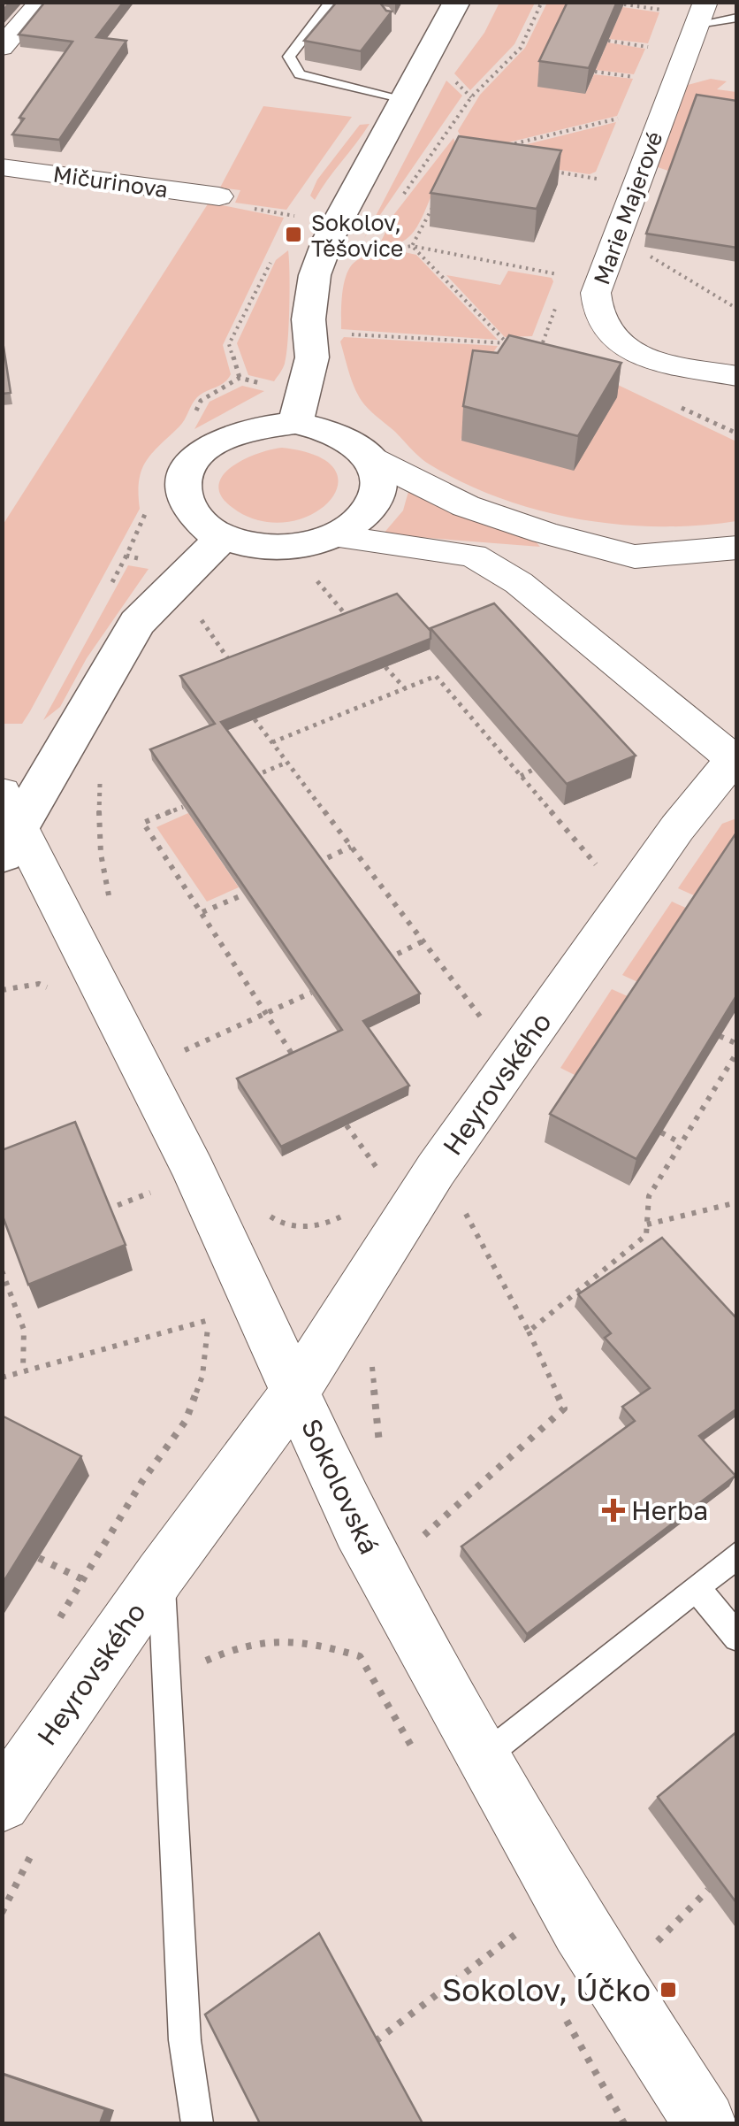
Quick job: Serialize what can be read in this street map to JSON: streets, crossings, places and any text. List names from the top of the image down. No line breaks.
{"streets":{"street":["Mičurinova","Marie Majerové","Heyrovského","Sokolovská"]},"crossings":[["Heyrovského","Sokolovská"]],"places":{"transit":["Sokolov, Těšovice","Sokolov, Účko"],"health":["Herba"]}}
